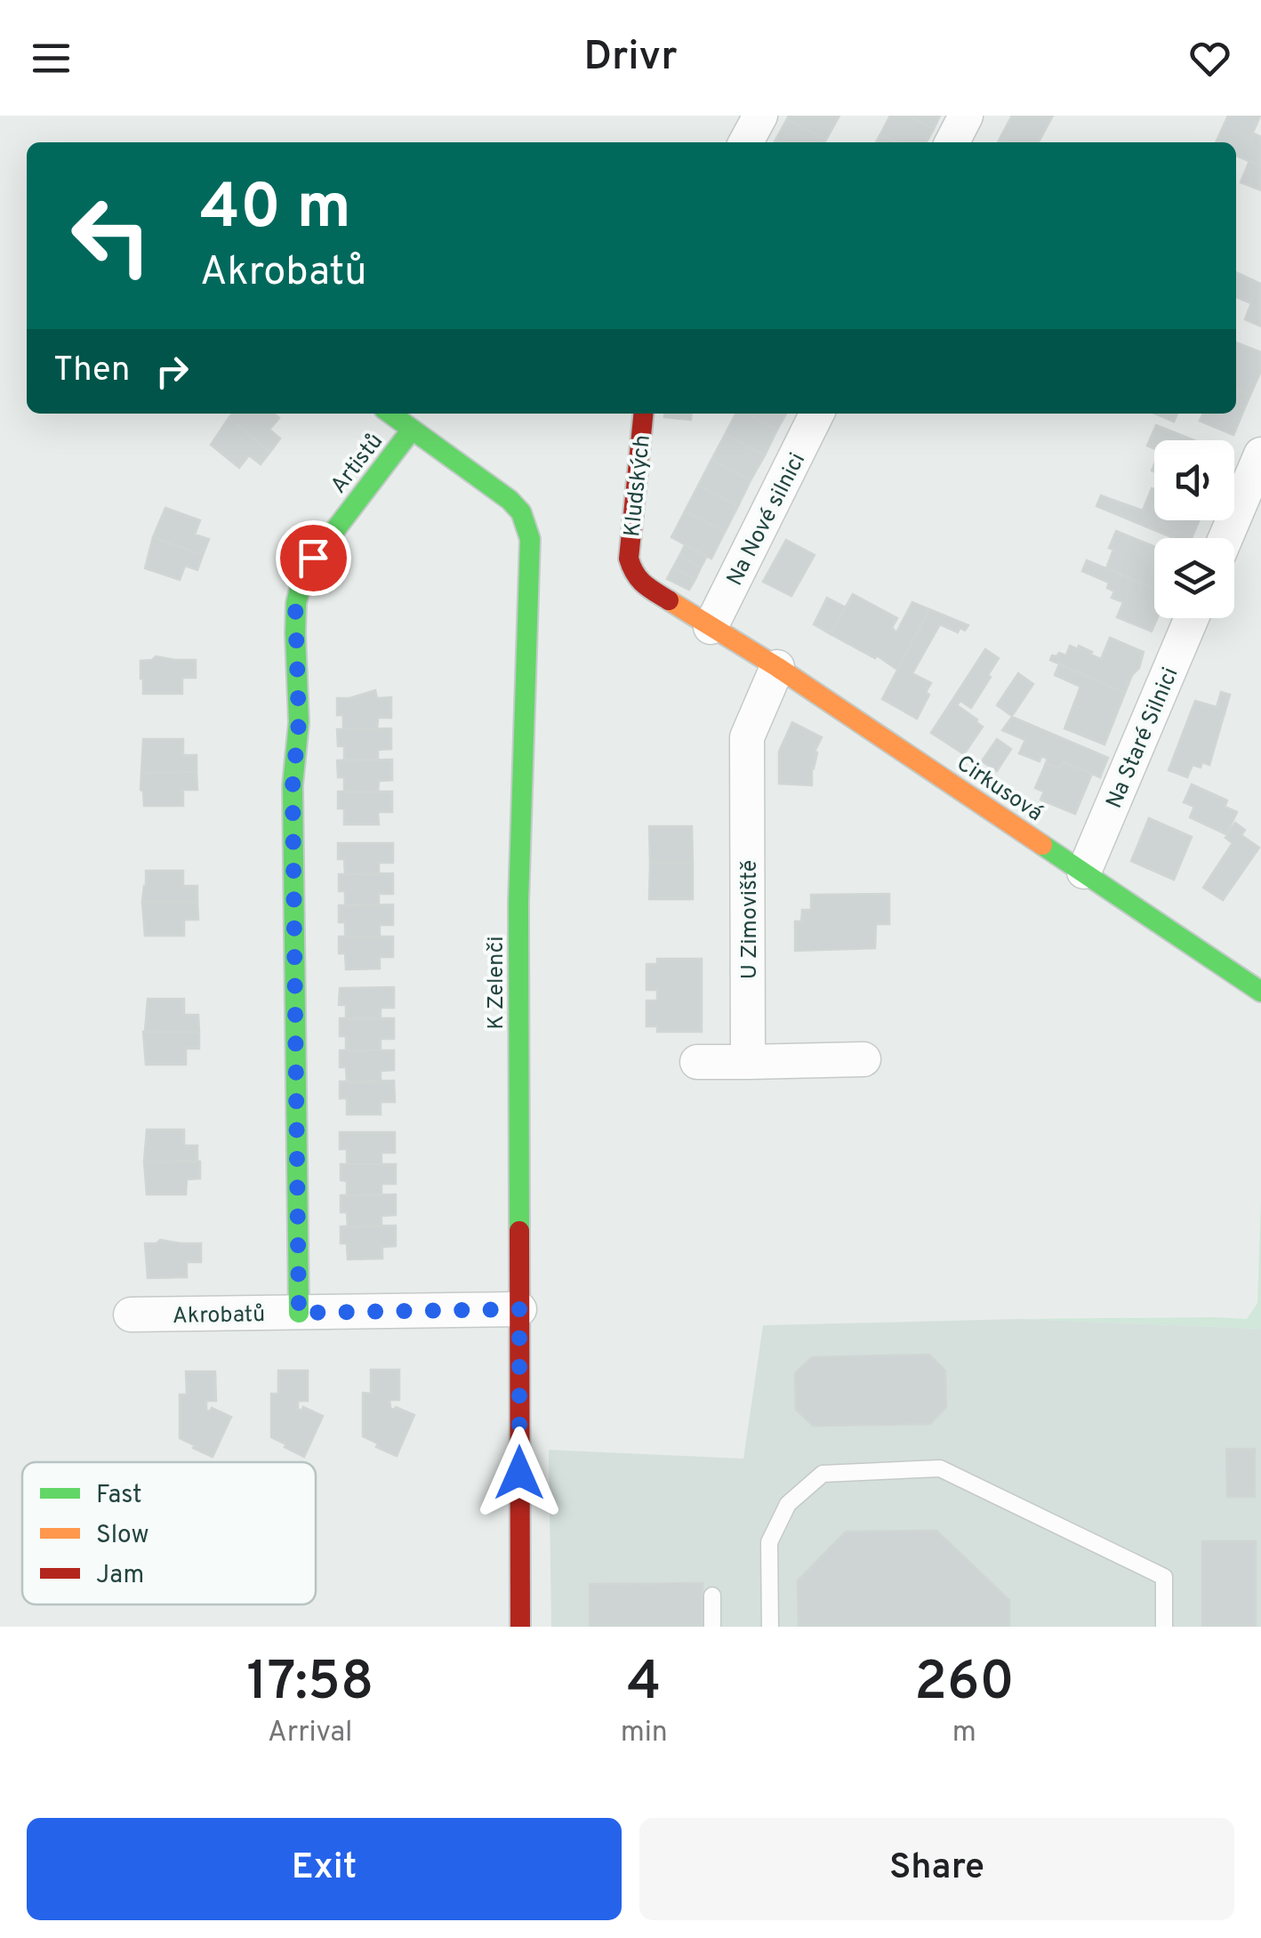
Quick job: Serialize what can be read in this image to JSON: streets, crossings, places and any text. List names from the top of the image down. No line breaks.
{"streets":{"street":["Artistů","Kludských","Na Nové silnici","Na Staré Silnici","Cirkusová","U Zimoviště","K Zelenči","Akrobatů"]},"crossings":[["Artistů","K Zelenči"],["Artistů","Akrobatů"],["Kludských","Na Nové silnici"],["Kludských","Cirkusová"],["Na Nové silnici","Cirkusová"],["Na Staré Silnici","Cirkusová"],["Cirkusová","U Zimoviště"],["K Zelenči","Akrobatů"]],"legend":["Fast","Slow","Jam"],"page":{"header":"Drivr","turn":["40 m","Akrobatů"],"then":"Then","eta":["17:58","Arrival","4","min","260","m"],"buttons":["Exit","Share"]}}
